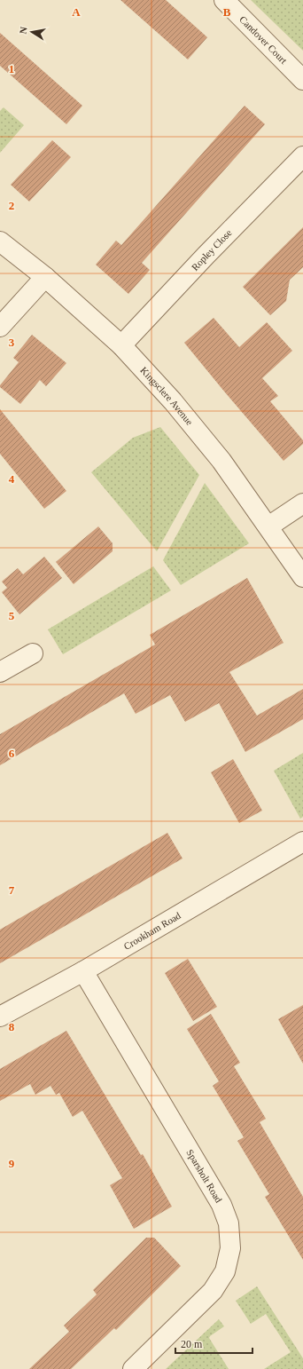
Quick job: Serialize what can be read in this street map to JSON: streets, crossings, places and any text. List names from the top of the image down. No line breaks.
{"streets":{"street":["Candover Court","Ropley Close","Kingsclere Avenue","Crookham Road","Sparsholt Road"]},"crossings":[["Ropley Close","Kingsclere Avenue"],["Crookham Road","Sparsholt Road"]],"scale_bar":"20 m","north":"left","grid":{"columns":["A","B"],"rows":["1","2","3","4","5","6","7","8","9"]}}
